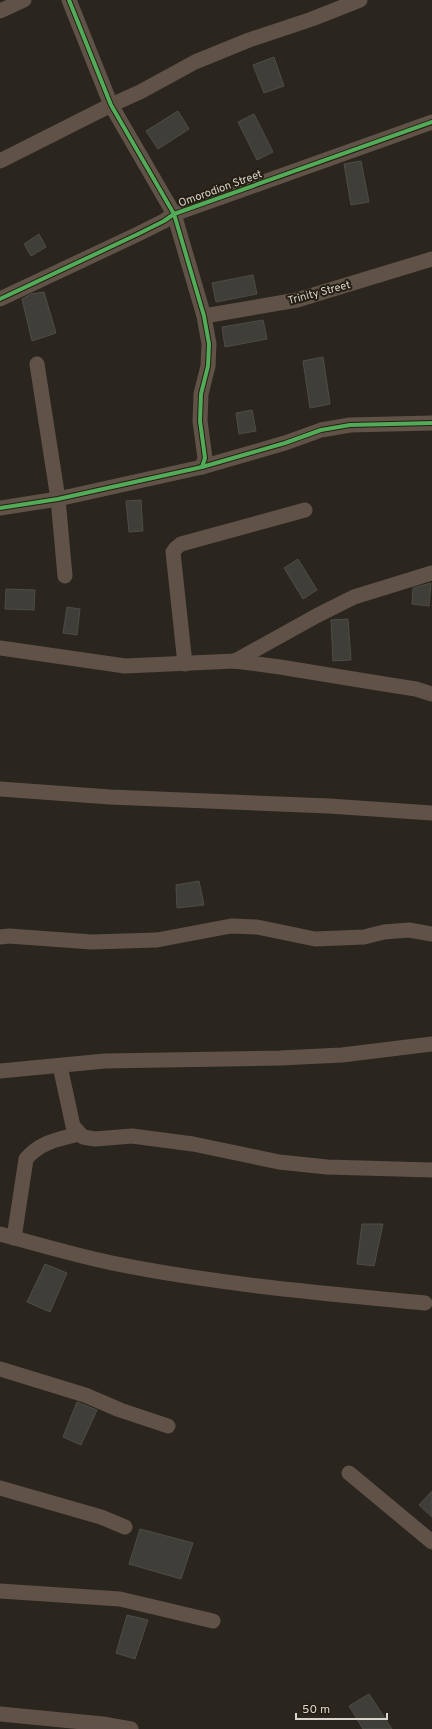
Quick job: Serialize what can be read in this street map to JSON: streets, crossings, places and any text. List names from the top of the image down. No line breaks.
{"streets":{"street":["Omorodion Street","Trinity Street"]},"scale_bar":"50 m"}
